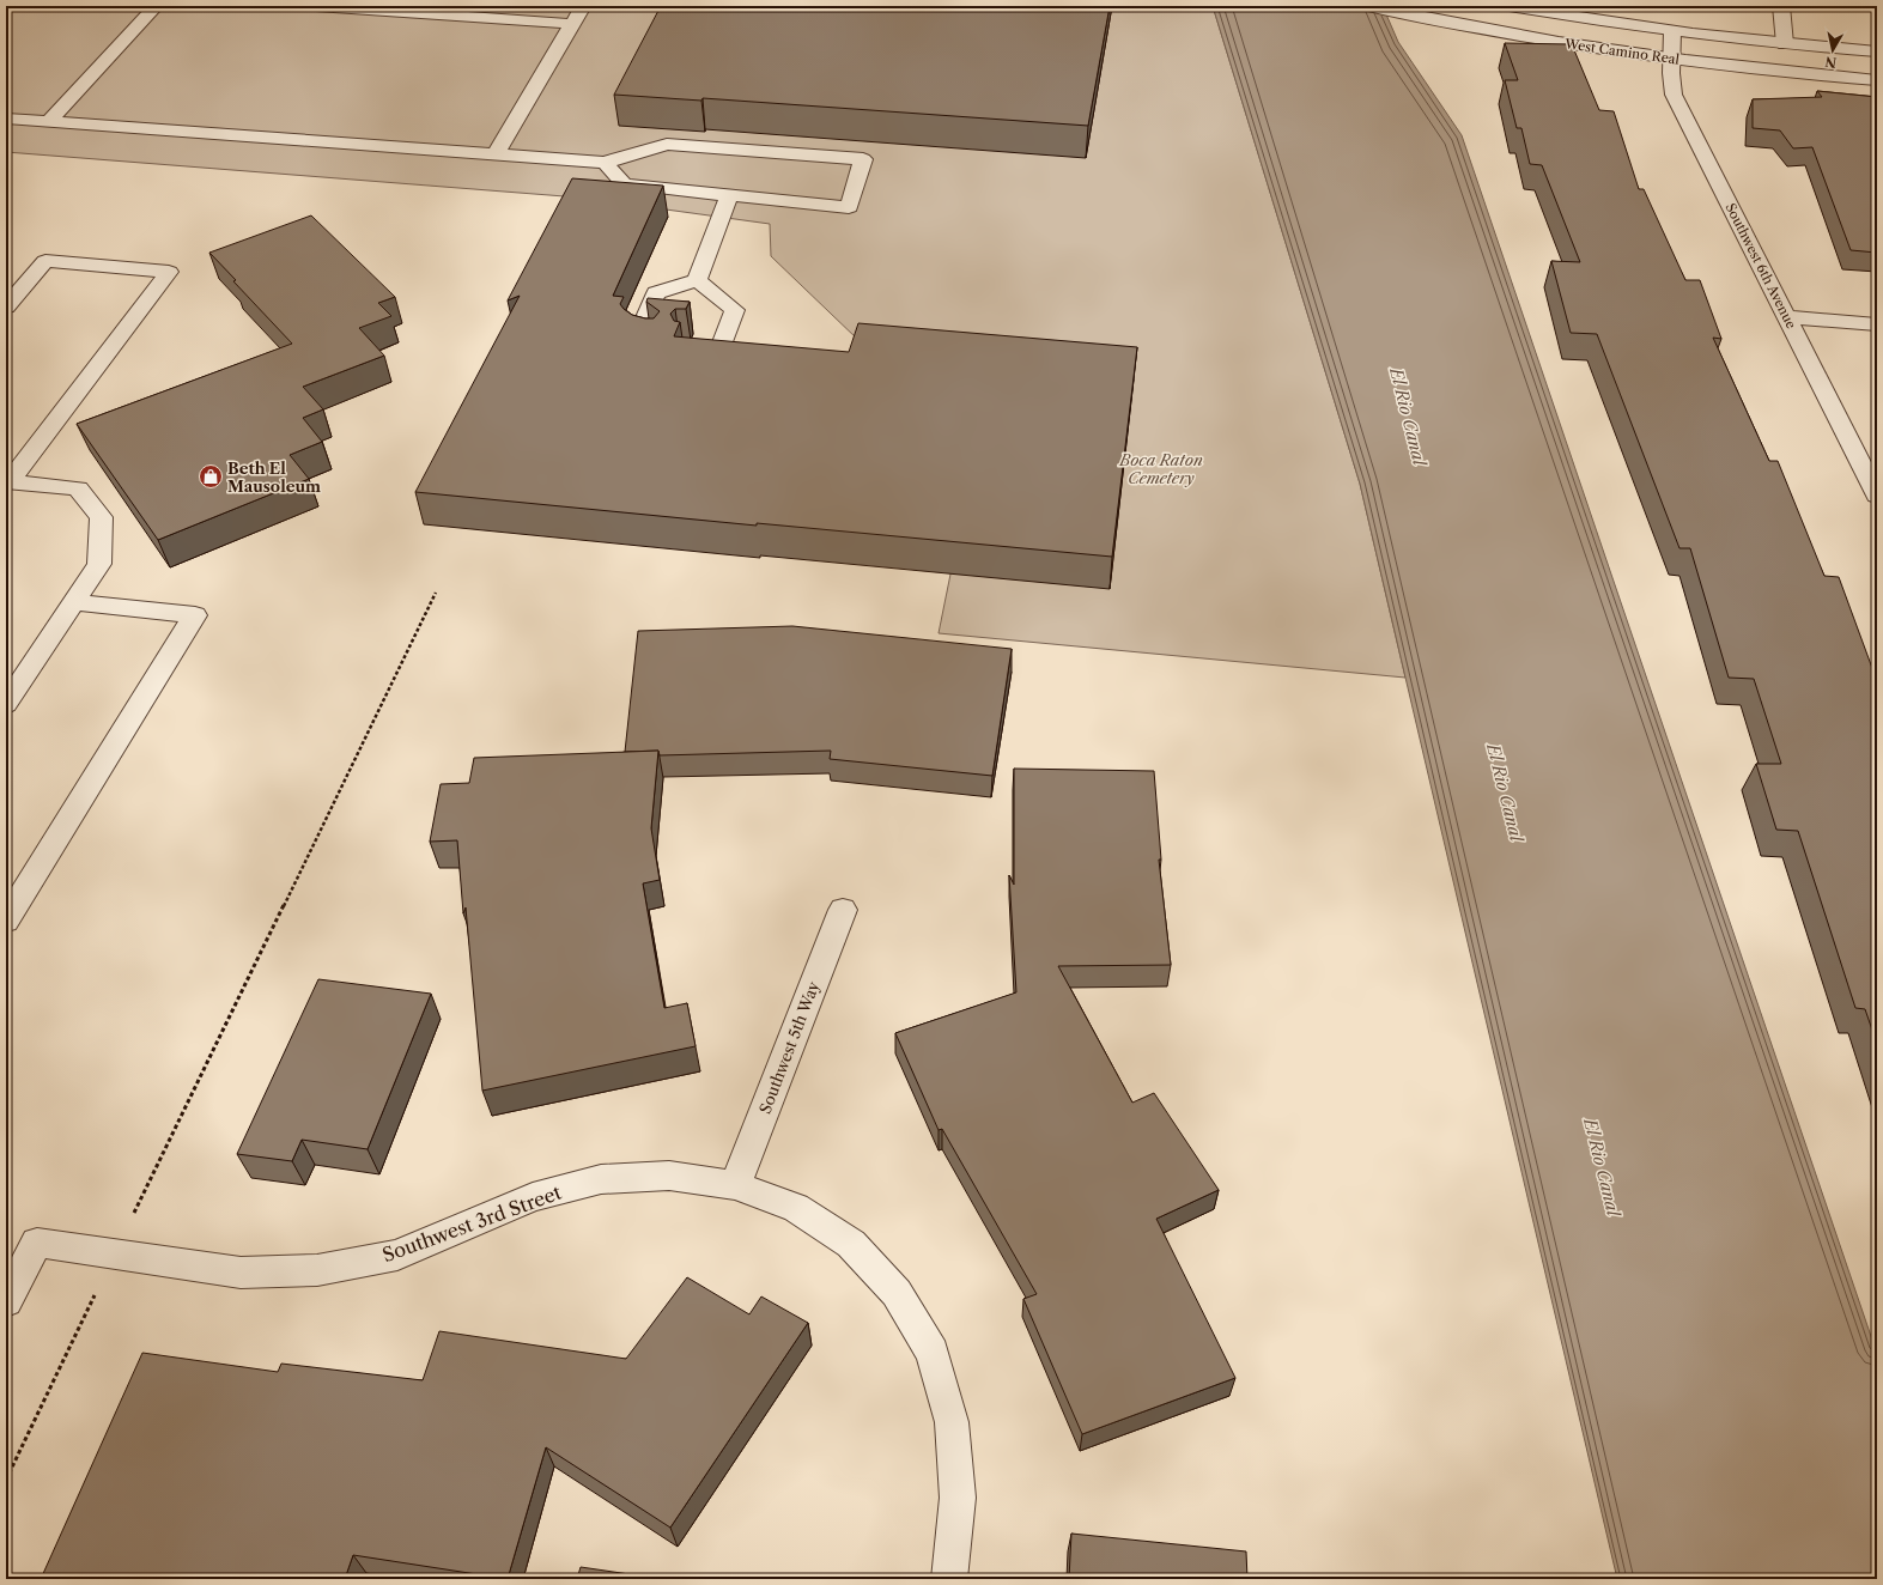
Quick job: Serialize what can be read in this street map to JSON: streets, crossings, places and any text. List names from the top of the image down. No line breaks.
{"streets":{"street":["West Camino Real","Southwest 6th Avenue","Southwest 5th Way","Southwest 3rd Street"]},"crossings":[["West Camino Real","Southwest 6th Avenue"],["Southwest 5th Way","Southwest 3rd Street"]],"water":["El Rio Canal"],"parks":["Boca Raton Cemetery"],"places":{"shop":["Beth El Mausoleum"]},"north":"bottom"}
